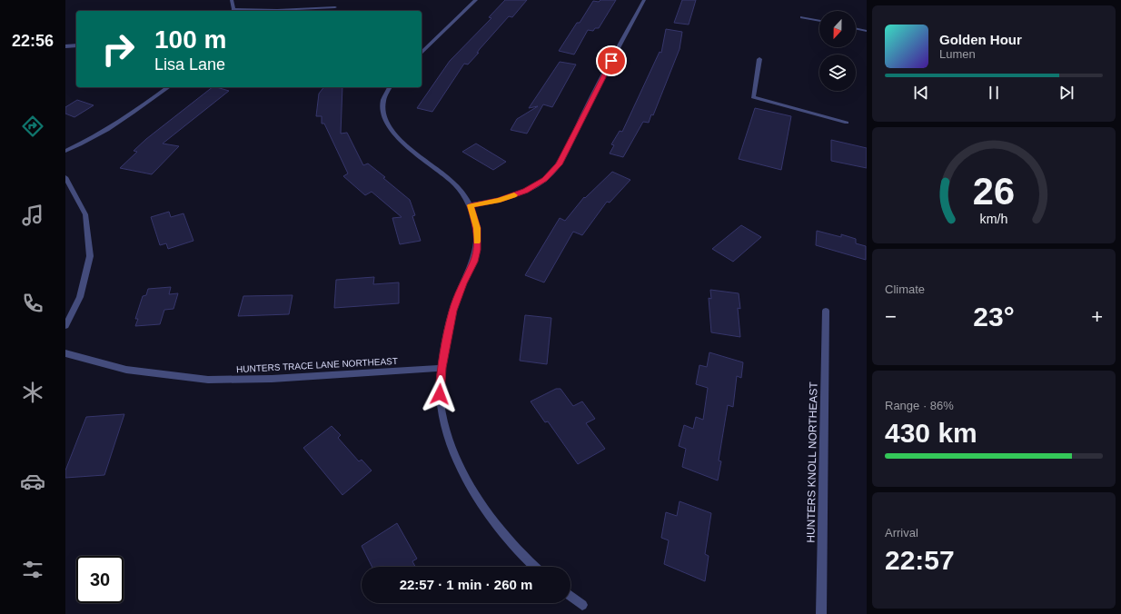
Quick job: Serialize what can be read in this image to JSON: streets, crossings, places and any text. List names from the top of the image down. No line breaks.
{"streets":{"street":["HUNTERS TRACE LANE NORTHEAST","HUNTERS KNOLL NORTHEAST"]},"north":"bottom","page":{"tabs":"22:56","turn":["100 m","Lisa Lane"],"song":["Golden Hour","Lumen"],"tile":["Climate",["Range · 86%","430 km"],["Arrival","22:57"]],"heat":["−","23°","+"],"limit":"30","trip":"22:57 · 1 min · 260 m","gauge":["26","km/h"]}}
